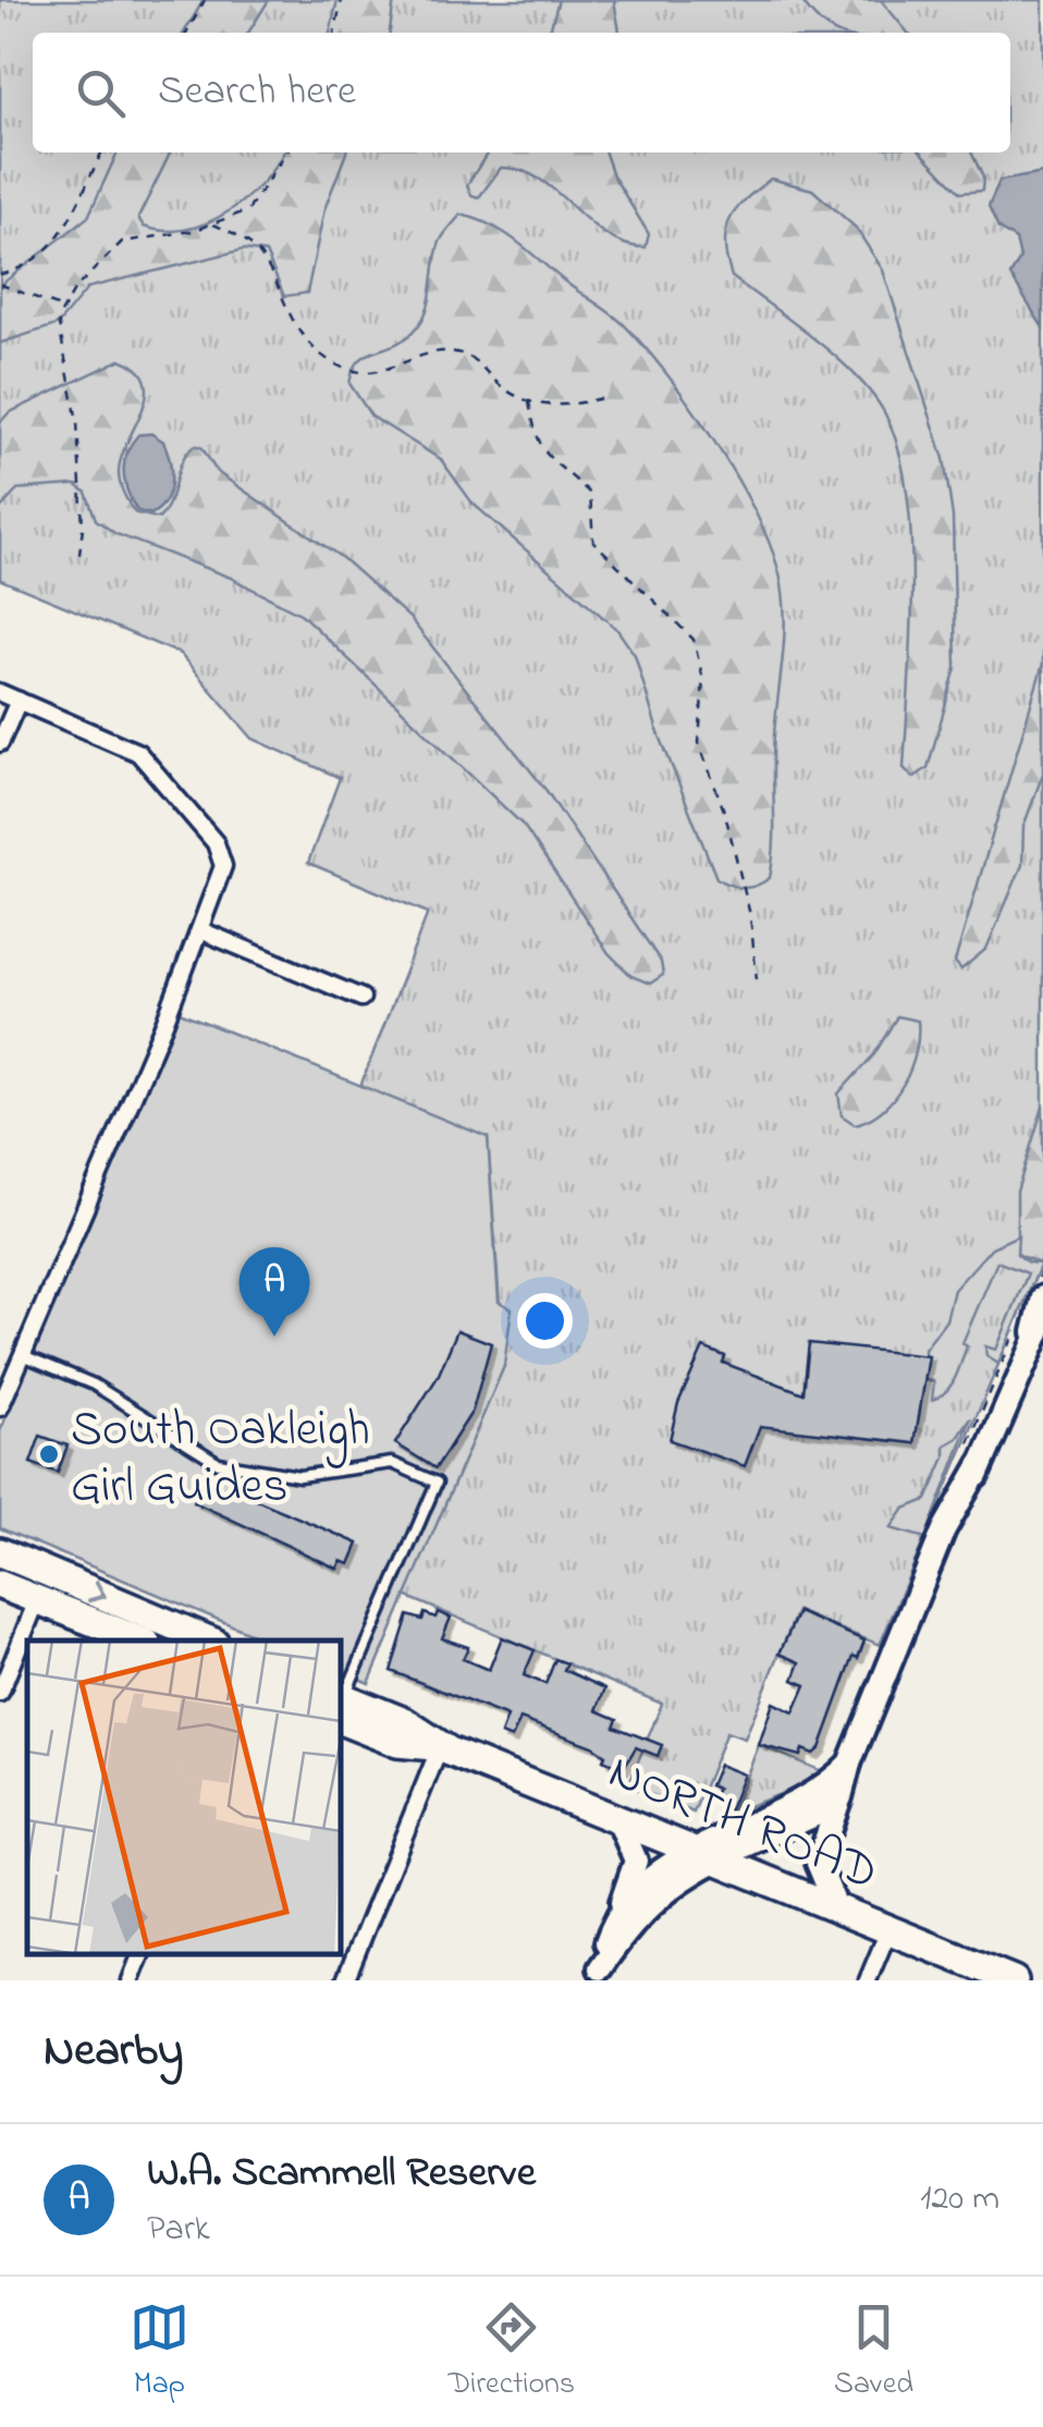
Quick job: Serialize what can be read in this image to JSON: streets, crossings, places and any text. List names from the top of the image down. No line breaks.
{"streets":{"highway":["NORTH ROAD"]},"places":["South Oakleigh Girl Guides"],"page":{"search":"Search here","pins":"A","heading":"Nearby","list":[{"mark":"A","name":"W.A. Scammell Reserve","note":"Park","value":"120 m"}],"nav":["Map","Directions","Saved"]}}
